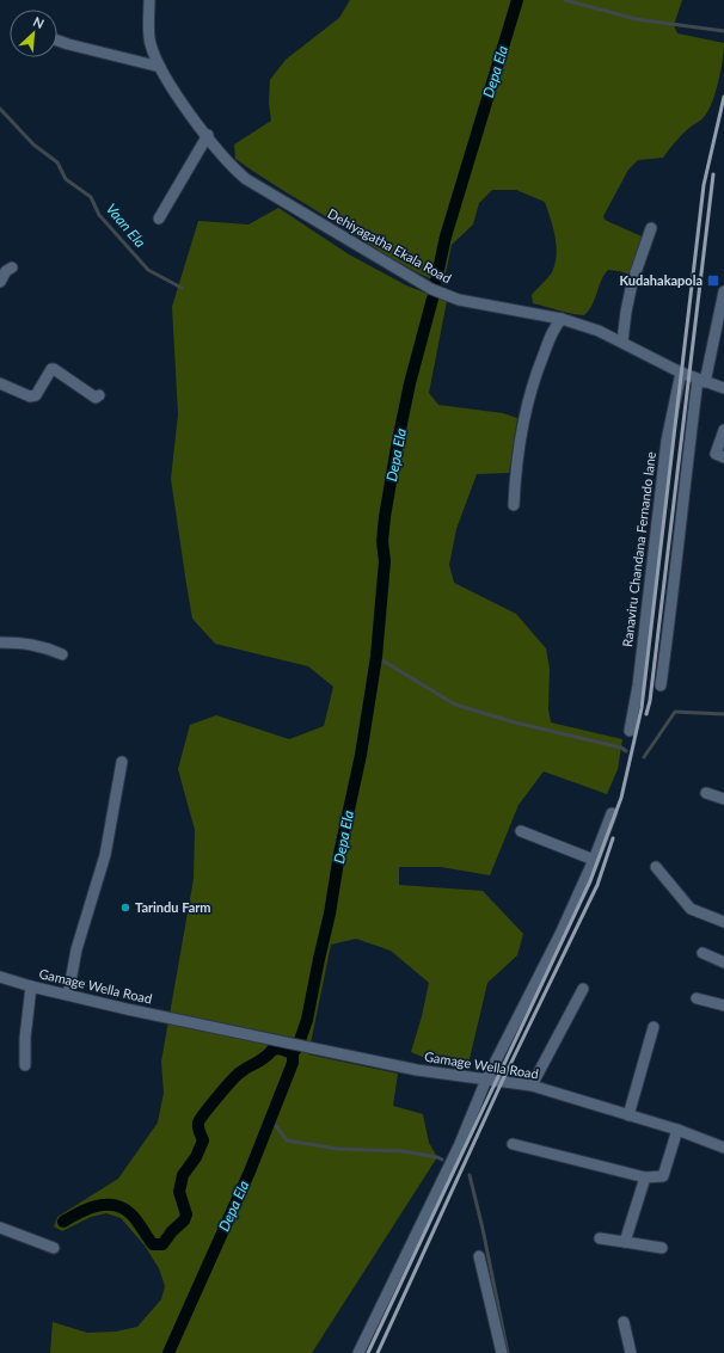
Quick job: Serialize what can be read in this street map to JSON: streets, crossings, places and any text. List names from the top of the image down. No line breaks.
{"streets":{"street":["Dehiyagatha Ekala Road","Ranaviru Chandana Fernando lane","Gamage Wella Road"]},"crossings":[["Dehiyagatha Ekala Road","Ranaviru Chandana Fernando lane"]],"water":["Depa Ela","Vaan Ela"],"places":{"transit":["Kudahakapola"],"other":["Tarindu Farm"]},"north":"top right"}
